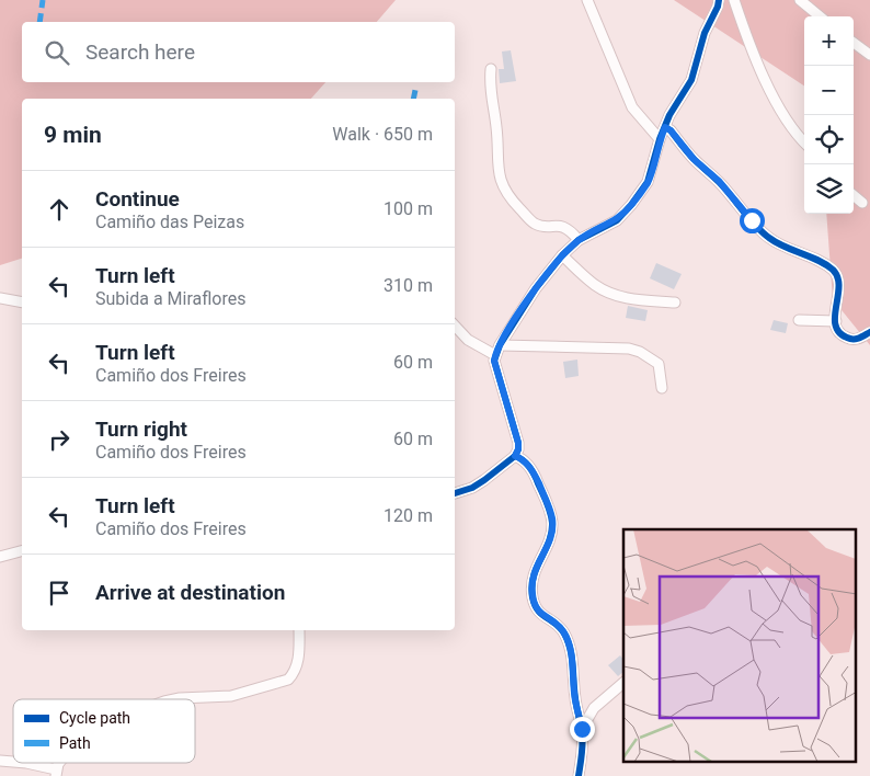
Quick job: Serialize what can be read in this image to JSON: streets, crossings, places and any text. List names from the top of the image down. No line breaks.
{"legend":["Cycle path","Path"],"page":{"map_buttons":["+","−"],"search":"Search here","heading":["9 min","Walk · 650 m"],"list":[["Continue","Camiño das Peizas","100 m"],["Turn left","Subida a Miraflores","310 m"],["Turn left","Camiño dos Freires","60 m"],["Turn right","Camiño dos Freires","60 m"],["Turn left","Camiño dos Freires","120 m"],"Arrive at destination"]}}
